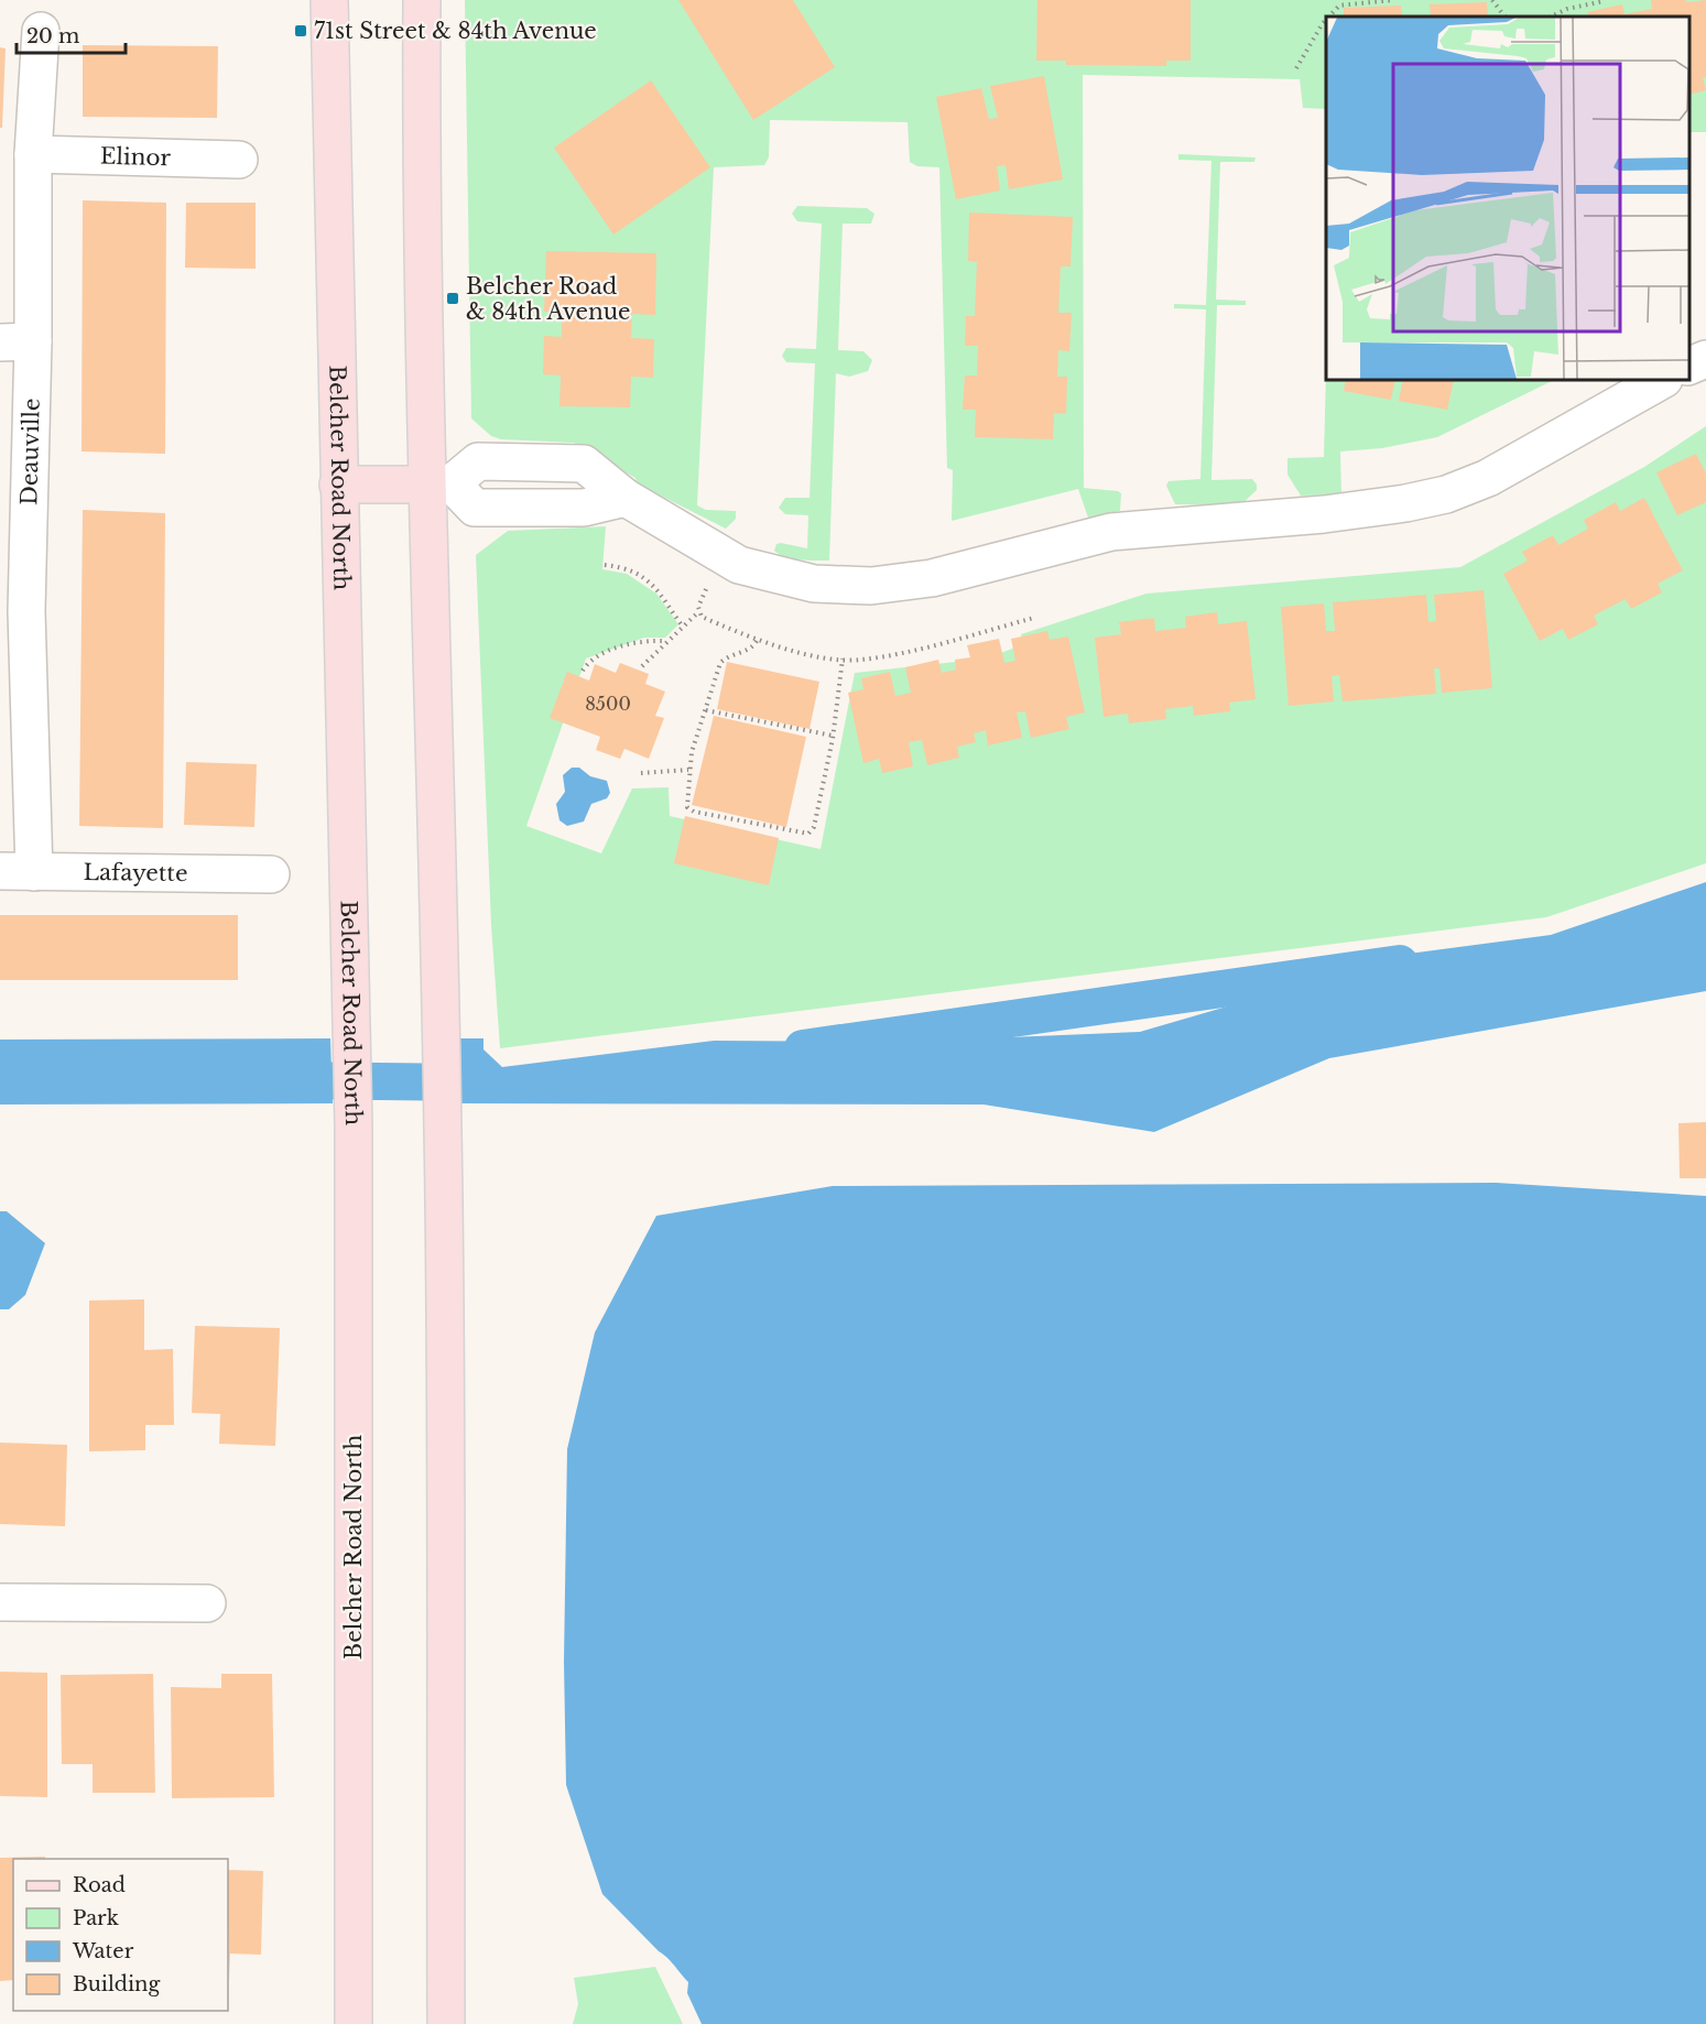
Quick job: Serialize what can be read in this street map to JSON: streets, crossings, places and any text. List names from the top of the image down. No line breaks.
{"streets":{"main road":["Belcher Road North"],"street":["Elinor","Deauville","Lafayette"]},"crossings":[["Elinor","Deauville"],["Deauville","Lafayette"]],"places":{"transit":["71st Street & 84th Avenue","Belcher Road & 84th Avenue"]},"house_numbers":["8500"],"legend":["Road","Park","Water","Building"],"scale_bar":"20 m"}
